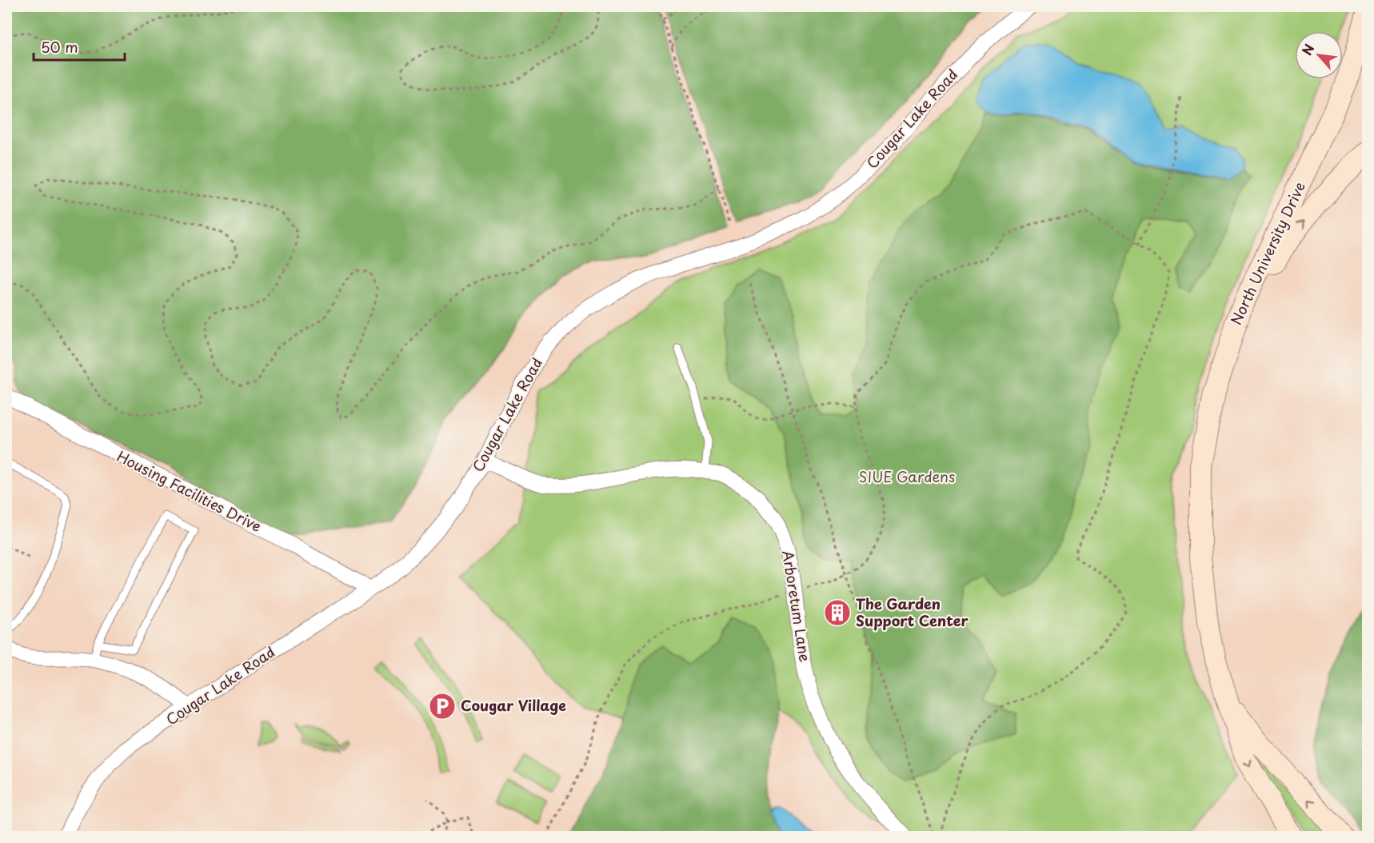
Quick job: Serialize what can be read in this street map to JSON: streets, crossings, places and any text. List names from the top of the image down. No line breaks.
{"streets":{"main road":["North University Drive"],"street":["Cougar Lake Road","Housing Facilities Drive","Arboretum Lane"]},"crossings":[["Cougar Lake Road","Housing Facilities Drive"],["Cougar Lake Road","Arboretum Lane"]],"parks":["SIUE Gardens"],"places":{"building":["The Garden Support Center"],"parking":["Cougar Village"]},"scale_bar":"50 m","north":"top left"}
